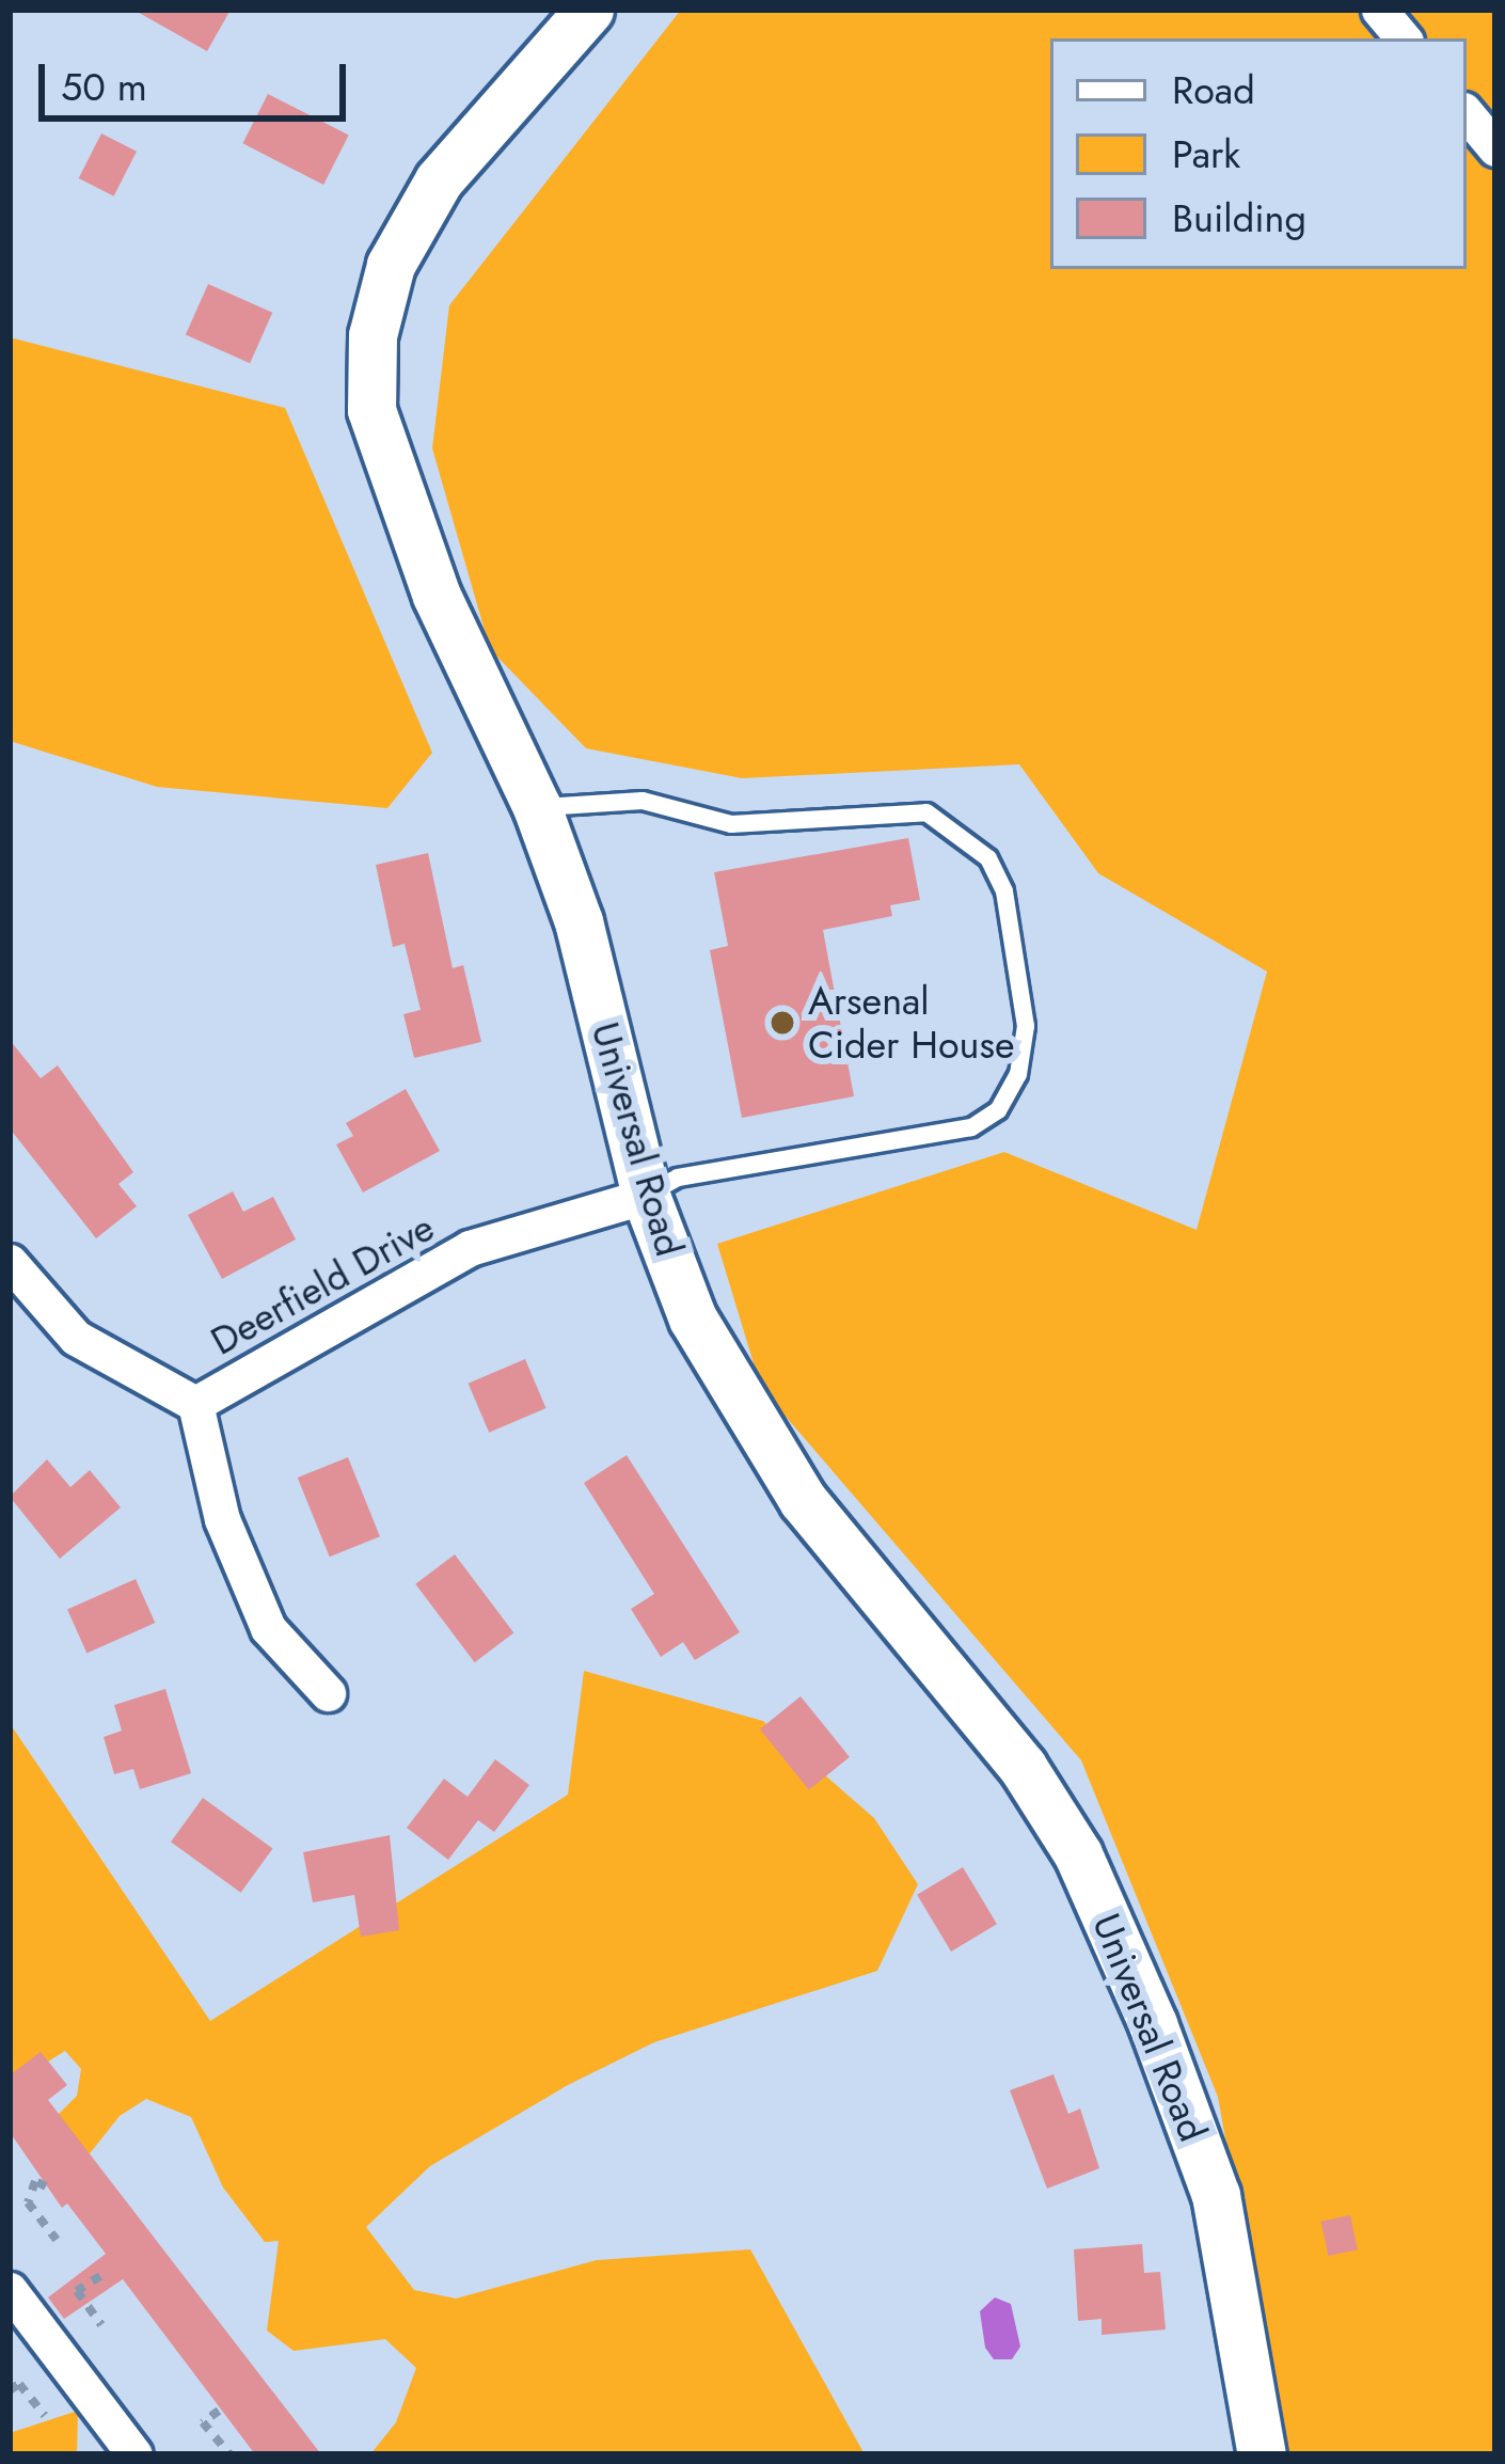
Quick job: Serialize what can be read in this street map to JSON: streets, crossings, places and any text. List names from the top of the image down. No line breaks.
{"streets":{"street":["Universal Road","Deerfield Drive"]},"crossings":[["Universal Road","Deerfield Drive"]],"places":["Arsenal Cider House"],"legend":["Road","Park","Building"],"scale_bar":"50 m"}
